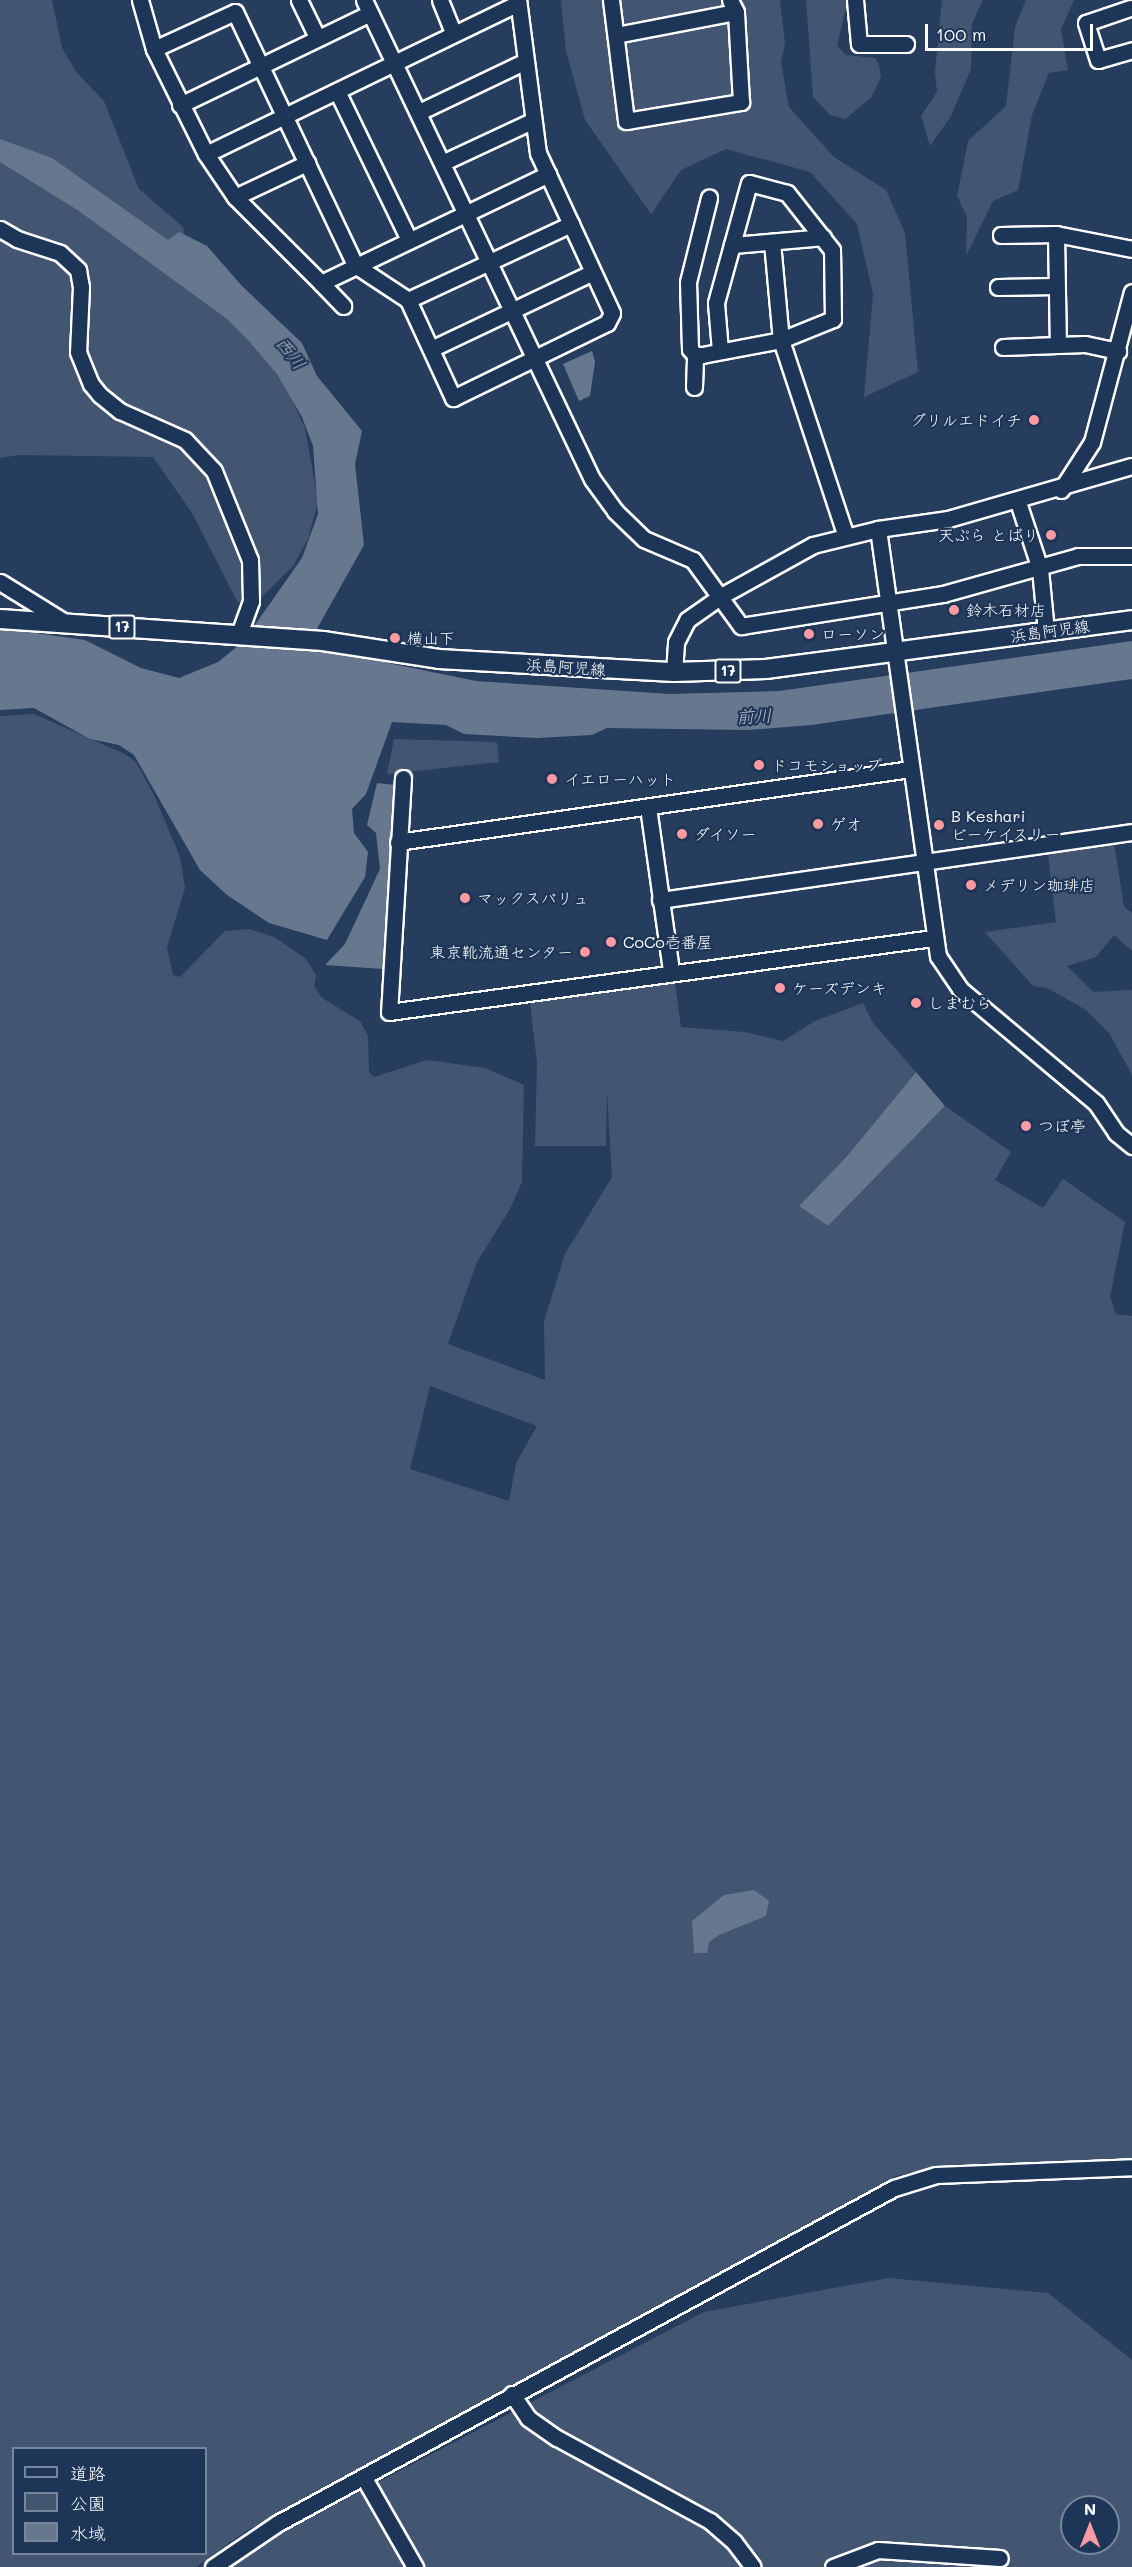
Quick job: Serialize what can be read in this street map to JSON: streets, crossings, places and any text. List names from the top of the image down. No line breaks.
{"streets":{"main road":["17","浜島阿児線"]},"water":["西川","前川"],"places":["グリルエドイチ","天ぷら とばり","鈴木石材店","ローソン","横山下","ドコモショップ","イエローハット","ゲオ","B Keshari ビーケイスリー","ダイソー","メデリン珈琲店","マックスバリュ","CoCo壱番屋","東京靴流通センター","ケーズデンキ","しまむら","つぼ亭"],"legend":["道路","公園","水域"],"scale_bar":"100 m","north":"top"}
